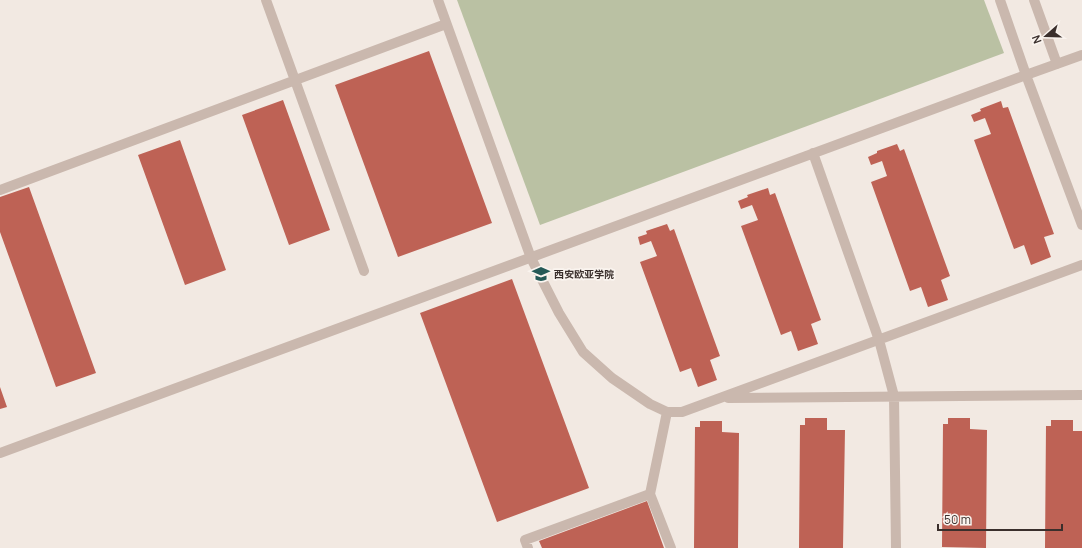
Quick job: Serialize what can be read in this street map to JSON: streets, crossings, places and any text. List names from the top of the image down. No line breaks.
{"places":{"school or university":["西安欧亚学院"]},"scale_bar":"50 m","north":"left"}
